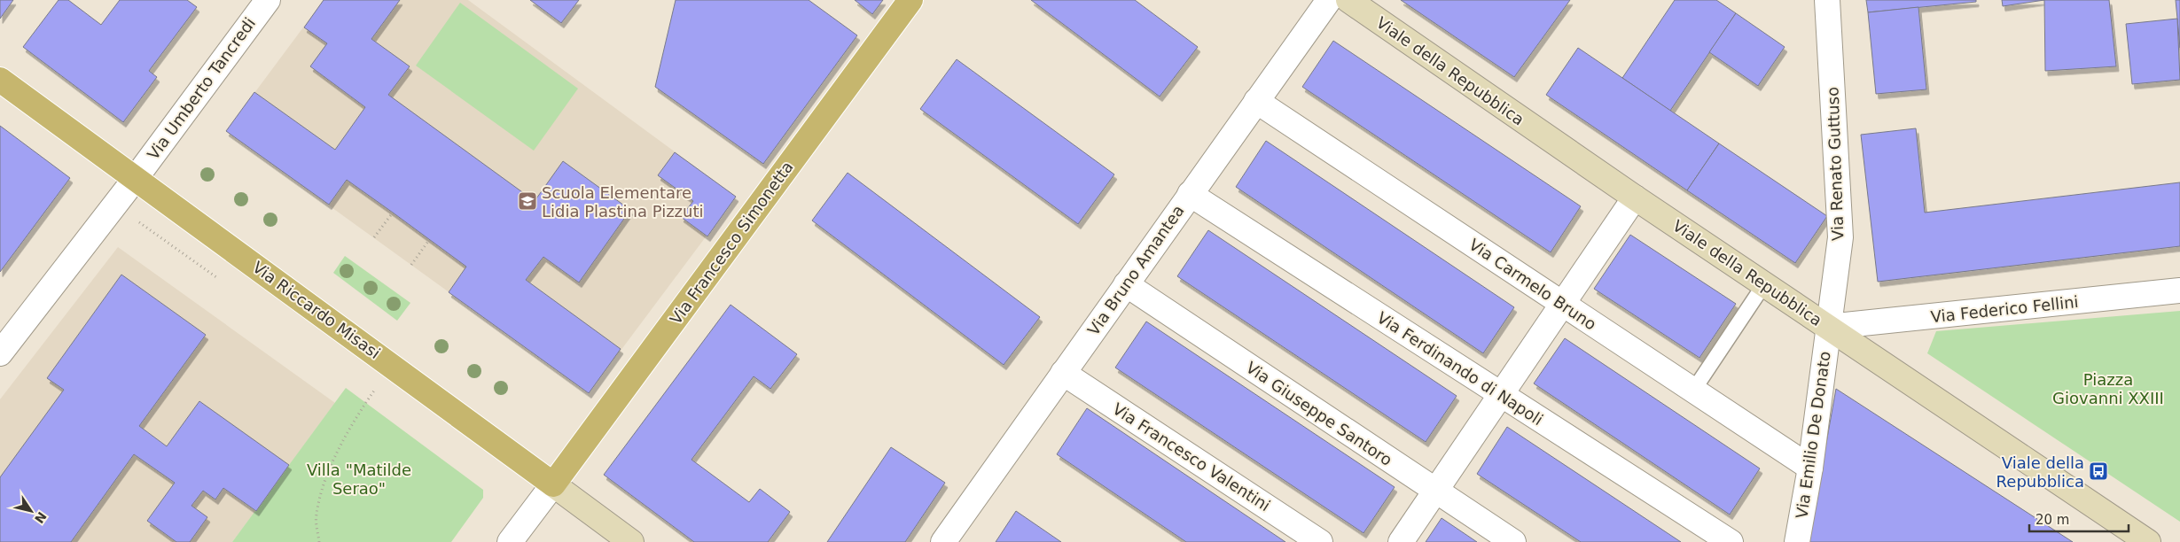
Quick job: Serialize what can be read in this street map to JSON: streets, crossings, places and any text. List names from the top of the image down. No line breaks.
{"streets":{"main road":["Via Francesco Simonetta","Via Riccardo Misasi"],"street":["Viale della Repubblica","Via Umberto Tancredi","Via Renato Guttuso","Via Bruno Amantea","Via Carmelo Bruno","Via Federico Fellini","Via Ferdinando di Napoli","Via Giuseppe Santoro","Via Emilio De Donato","Via Francesco Valentini"]},"crossings":[["Viale della Repubblica","Via Renato Guttuso"],["Viale della Repubblica","Via Federico Fellini"],["Viale della Repubblica","Via Emilio De Donato"],["Via Umberto Tancredi","Via Riccardo Misasi"],["Via Renato Guttuso","Via Federico Fellini"],["Via Renato Guttuso","Via Emilio De Donato"],["Via Francesco Simonetta","Via Riccardo Misasi"],["Via Bruno Amantea","Via Carmelo Bruno"],["Via Bruno Amantea","Via Ferdinando di Napoli"],["Via Bruno Amantea","Via Giuseppe Santoro"],["Via Bruno Amantea","Via Francesco Valentini"],["Via Carmelo Bruno","Via Emilio De Donato"],["Via Federico Fellini","Via Emilio De Donato"]],"parks":["Piazza Giovanni XXIII","Villa \"Matilde Serao\""],"places":{"school or university":["Scuola Elementare Lidia Plastina Pizzuti"],"bus stop":["Viale della Repubblica"]},"scale_bar":"20 m","north":"bottom right"}
